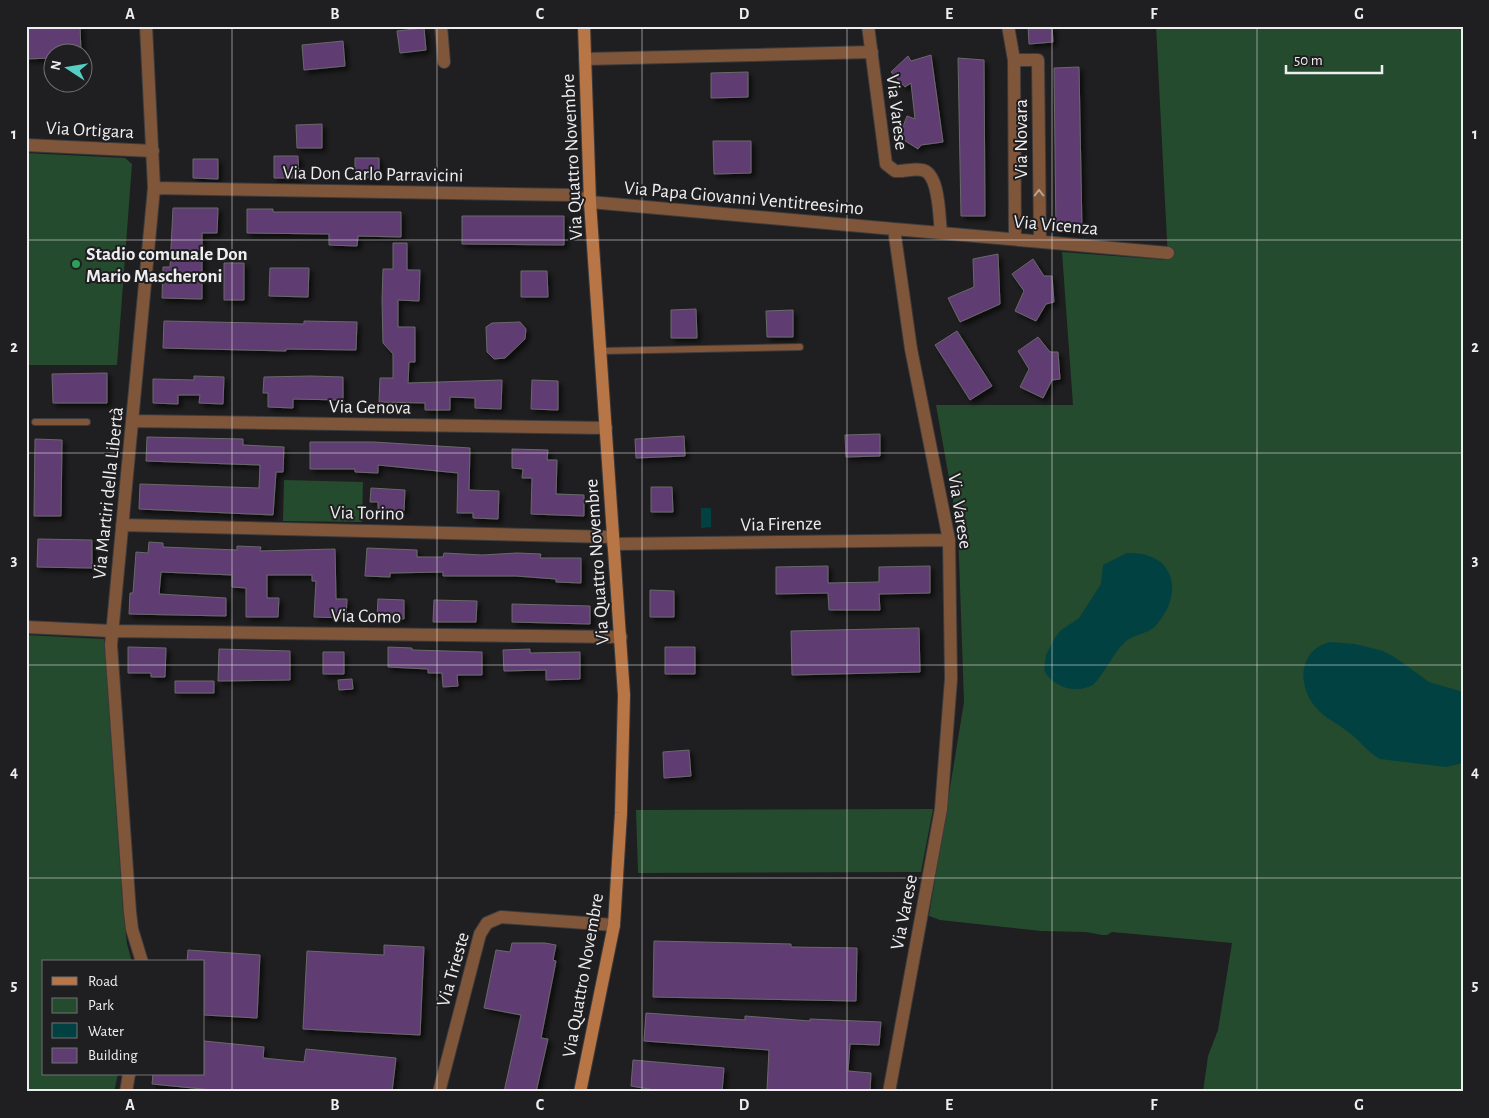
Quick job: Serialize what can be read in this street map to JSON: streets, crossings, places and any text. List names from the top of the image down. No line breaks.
{"streets":{"street":["Via Varese","Via Ortigara","Via Novara","Via Quattro Novembre","Via Don Carlo Parravicini","Via Papa Giovanni Ventitreesimo","Via Vicenza","Via Genova","Via Martiri della Libertà","Via Torino","Via Firenze","Via Como","Via Trieste"]},"crossings":[["Via Varese","Via Papa Giovanni Ventitreesimo"],["Via Varese","Via Vicenza"],["Via Varese","Via Firenze"],["Via Ortigara","Via Martiri della Libertà"],["Via Novara","Via Vicenza"],["Via Quattro Novembre","Via Don Carlo Parravicini"],["Via Quattro Novembre","Via Papa Giovanni Ventitreesimo"],["Via Quattro Novembre","Via Genova"],["Via Quattro Novembre","Via Torino"],["Via Quattro Novembre","Via Firenze"],["Via Quattro Novembre","Via Como"],["Via Quattro Novembre","Via Trieste"],["Via Don Carlo Parravicini","Via Papa Giovanni Ventitreesimo"],["Via Don Carlo Parravicini","Via Martiri della Libertà"],["Via Genova","Via Martiri della Libertà"],["Via Martiri della Libertà","Via Torino"],["Via Martiri della Libertà","Via Como"],["Via Torino","Via Firenze"]],"places":["Stadio comunale Don Mario Mascheroni"],"legend":["Road","Park","Water","Building"],"scale_bar":"50 m","north":"left","grid":{"columns":["A","B","C","D","E","F","G"],"rows":["1","2","3","4","5"]}}
